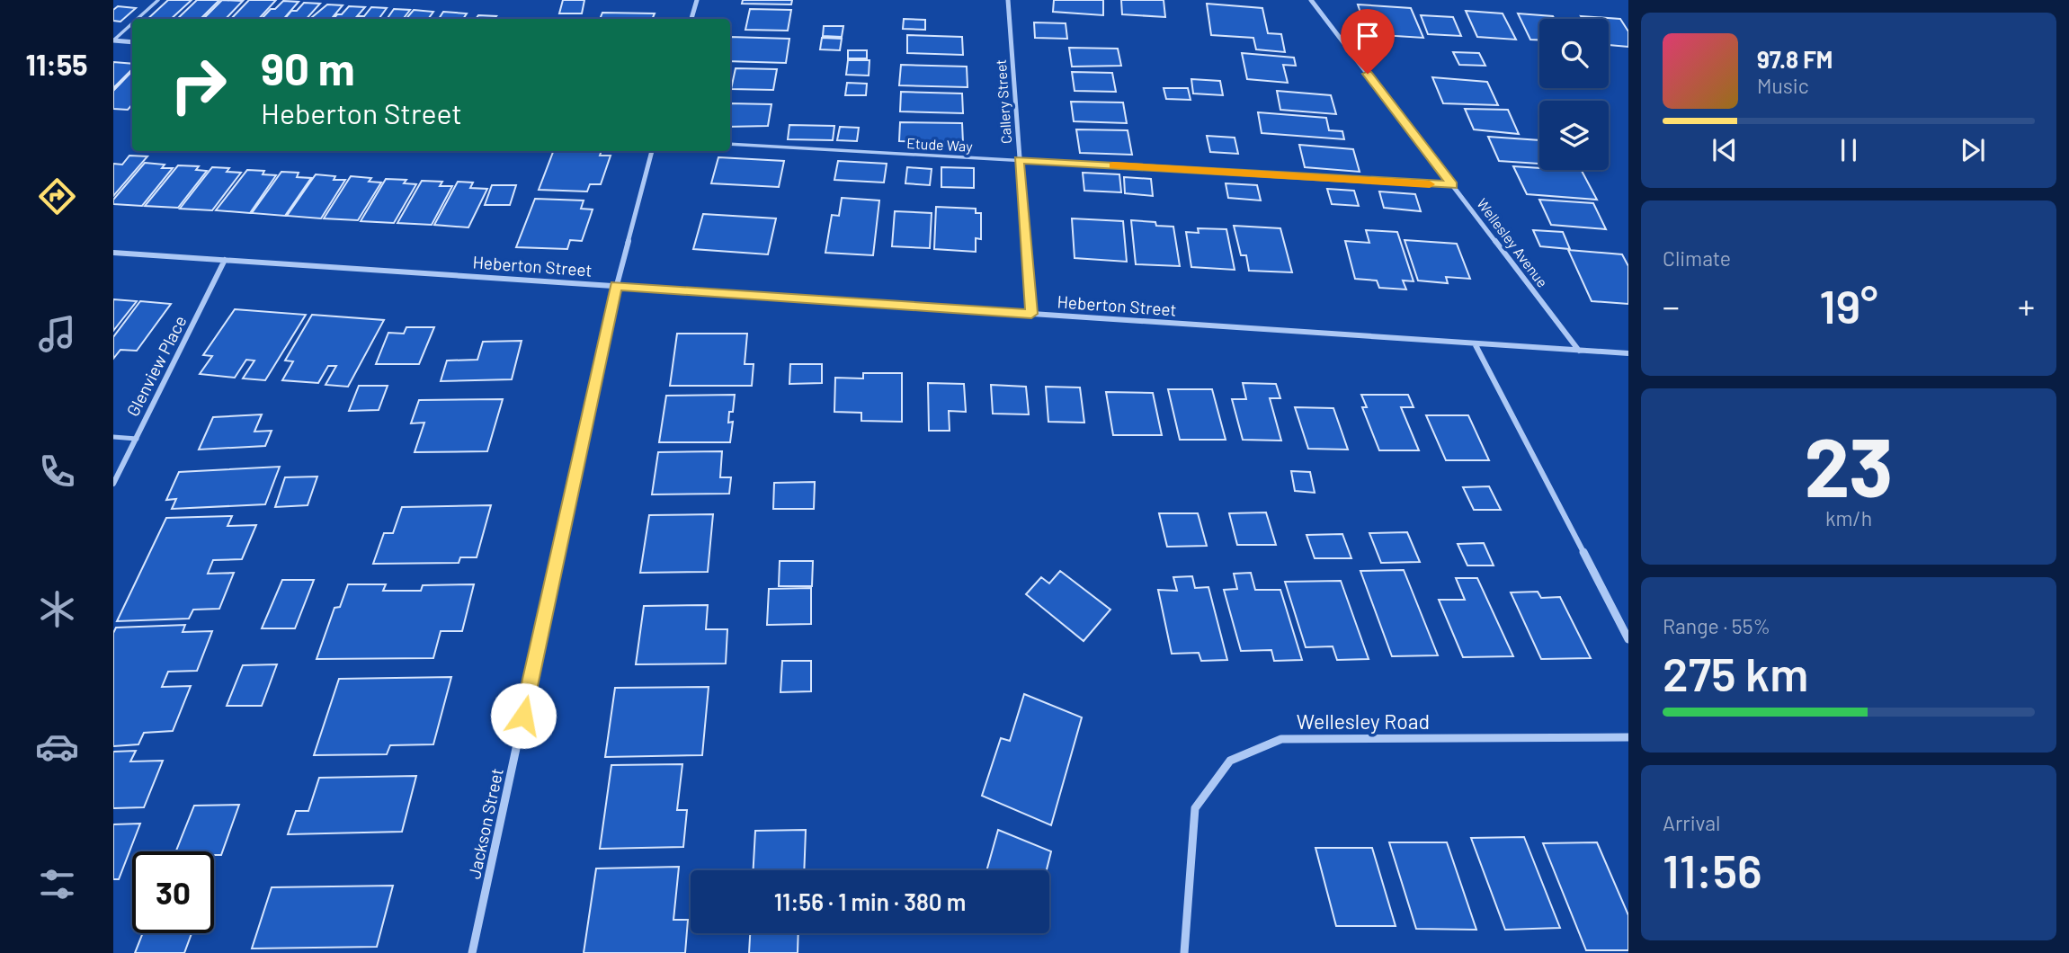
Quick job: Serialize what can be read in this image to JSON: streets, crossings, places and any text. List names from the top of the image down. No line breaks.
{"streets":{"street":["Callery Street","Wellesley Avenue","Heberton Street","Glenview Place","Wellesley Road","Jackson Street"],"lane":["Etude Way"]},"crossings":[["Callery Street","Etude Way"],["Callery Street","Heberton Street"],["Etude Way","Wellesley Avenue"],["Wellesley Avenue","Heberton Street"],["Heberton Street","Glenview Place"],["Heberton Street","Jackson Street"]],"page":{"tabs":"11:55","turn":["90 m","Heberton Street"],"song":["97.8 FM","Music"],"tile":["Climate",["23","km/h"],["Range · 55%","275 km"],["Arrival","11:56"]],"heat":["−","19°","+"],"limit":"30","trip":"11:56 · 1 min · 380 m"}}
